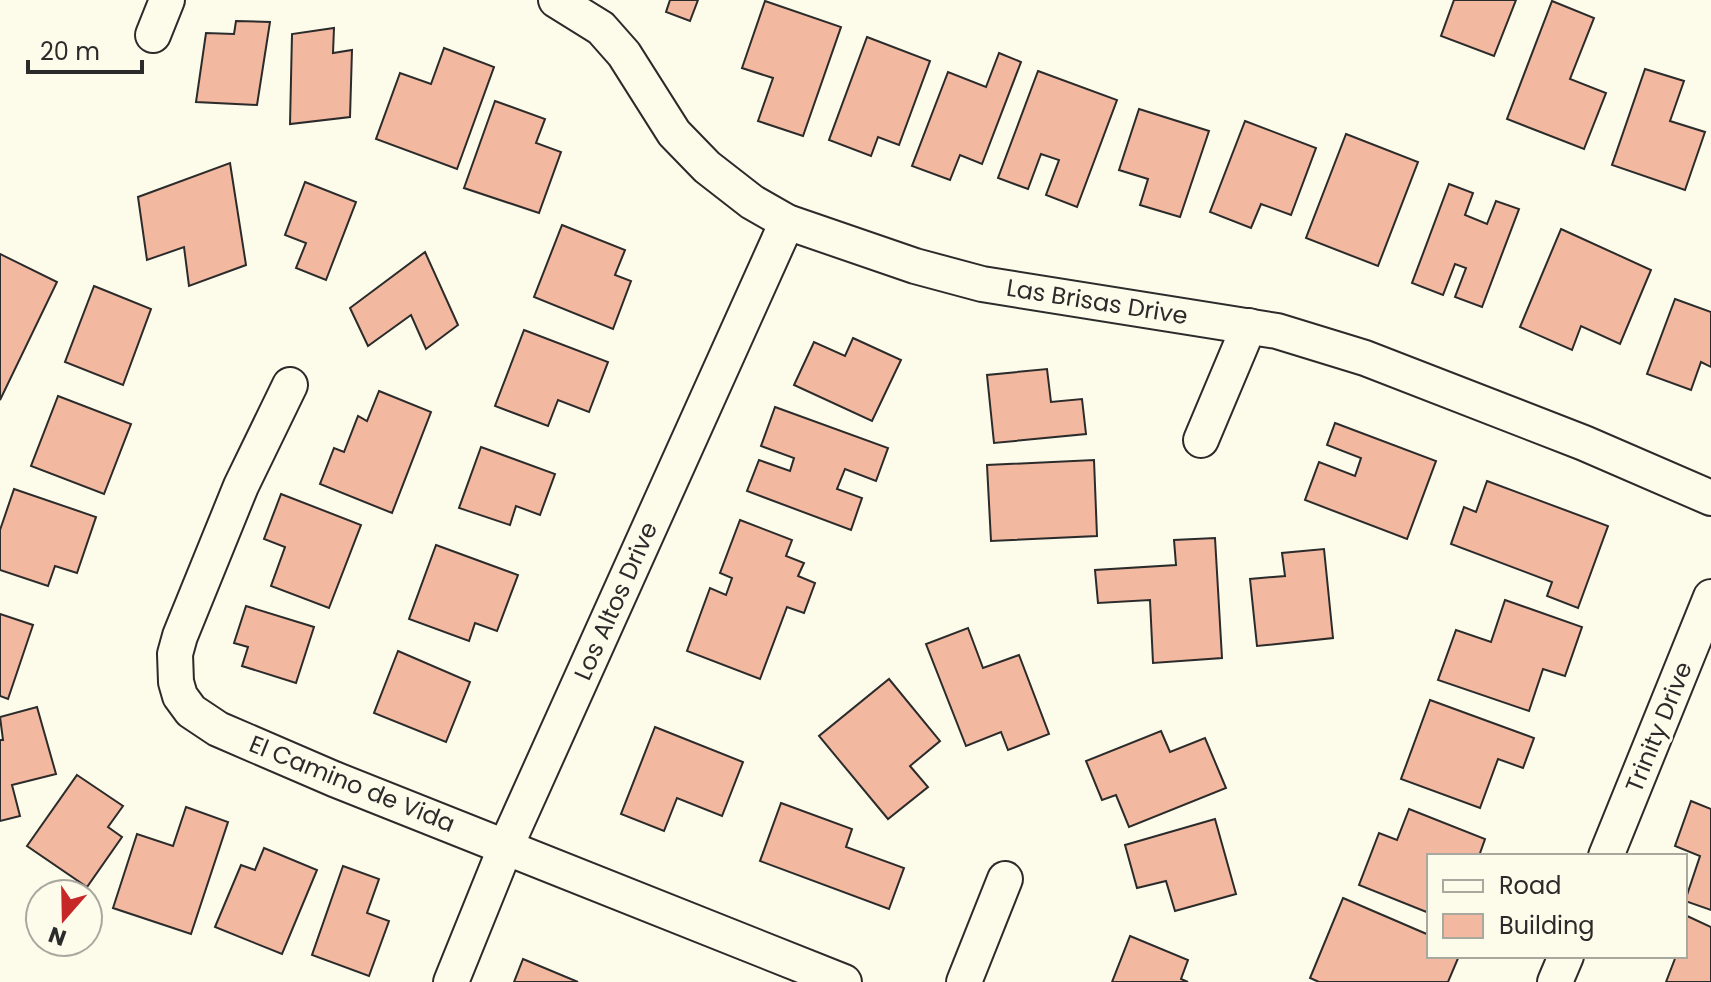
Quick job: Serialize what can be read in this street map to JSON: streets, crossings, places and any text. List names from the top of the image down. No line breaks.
{"streets":{"street":["Las Brisas Drive","Los Altos Drive","Trinity Drive","El Camino de Vida"]},"crossings":[["Las Brisas Drive","Los Altos Drive"],["Los Altos Drive","El Camino de Vida"]],"legend":["Road","Building"],"scale_bar":"20 m","north":"bottom"}
